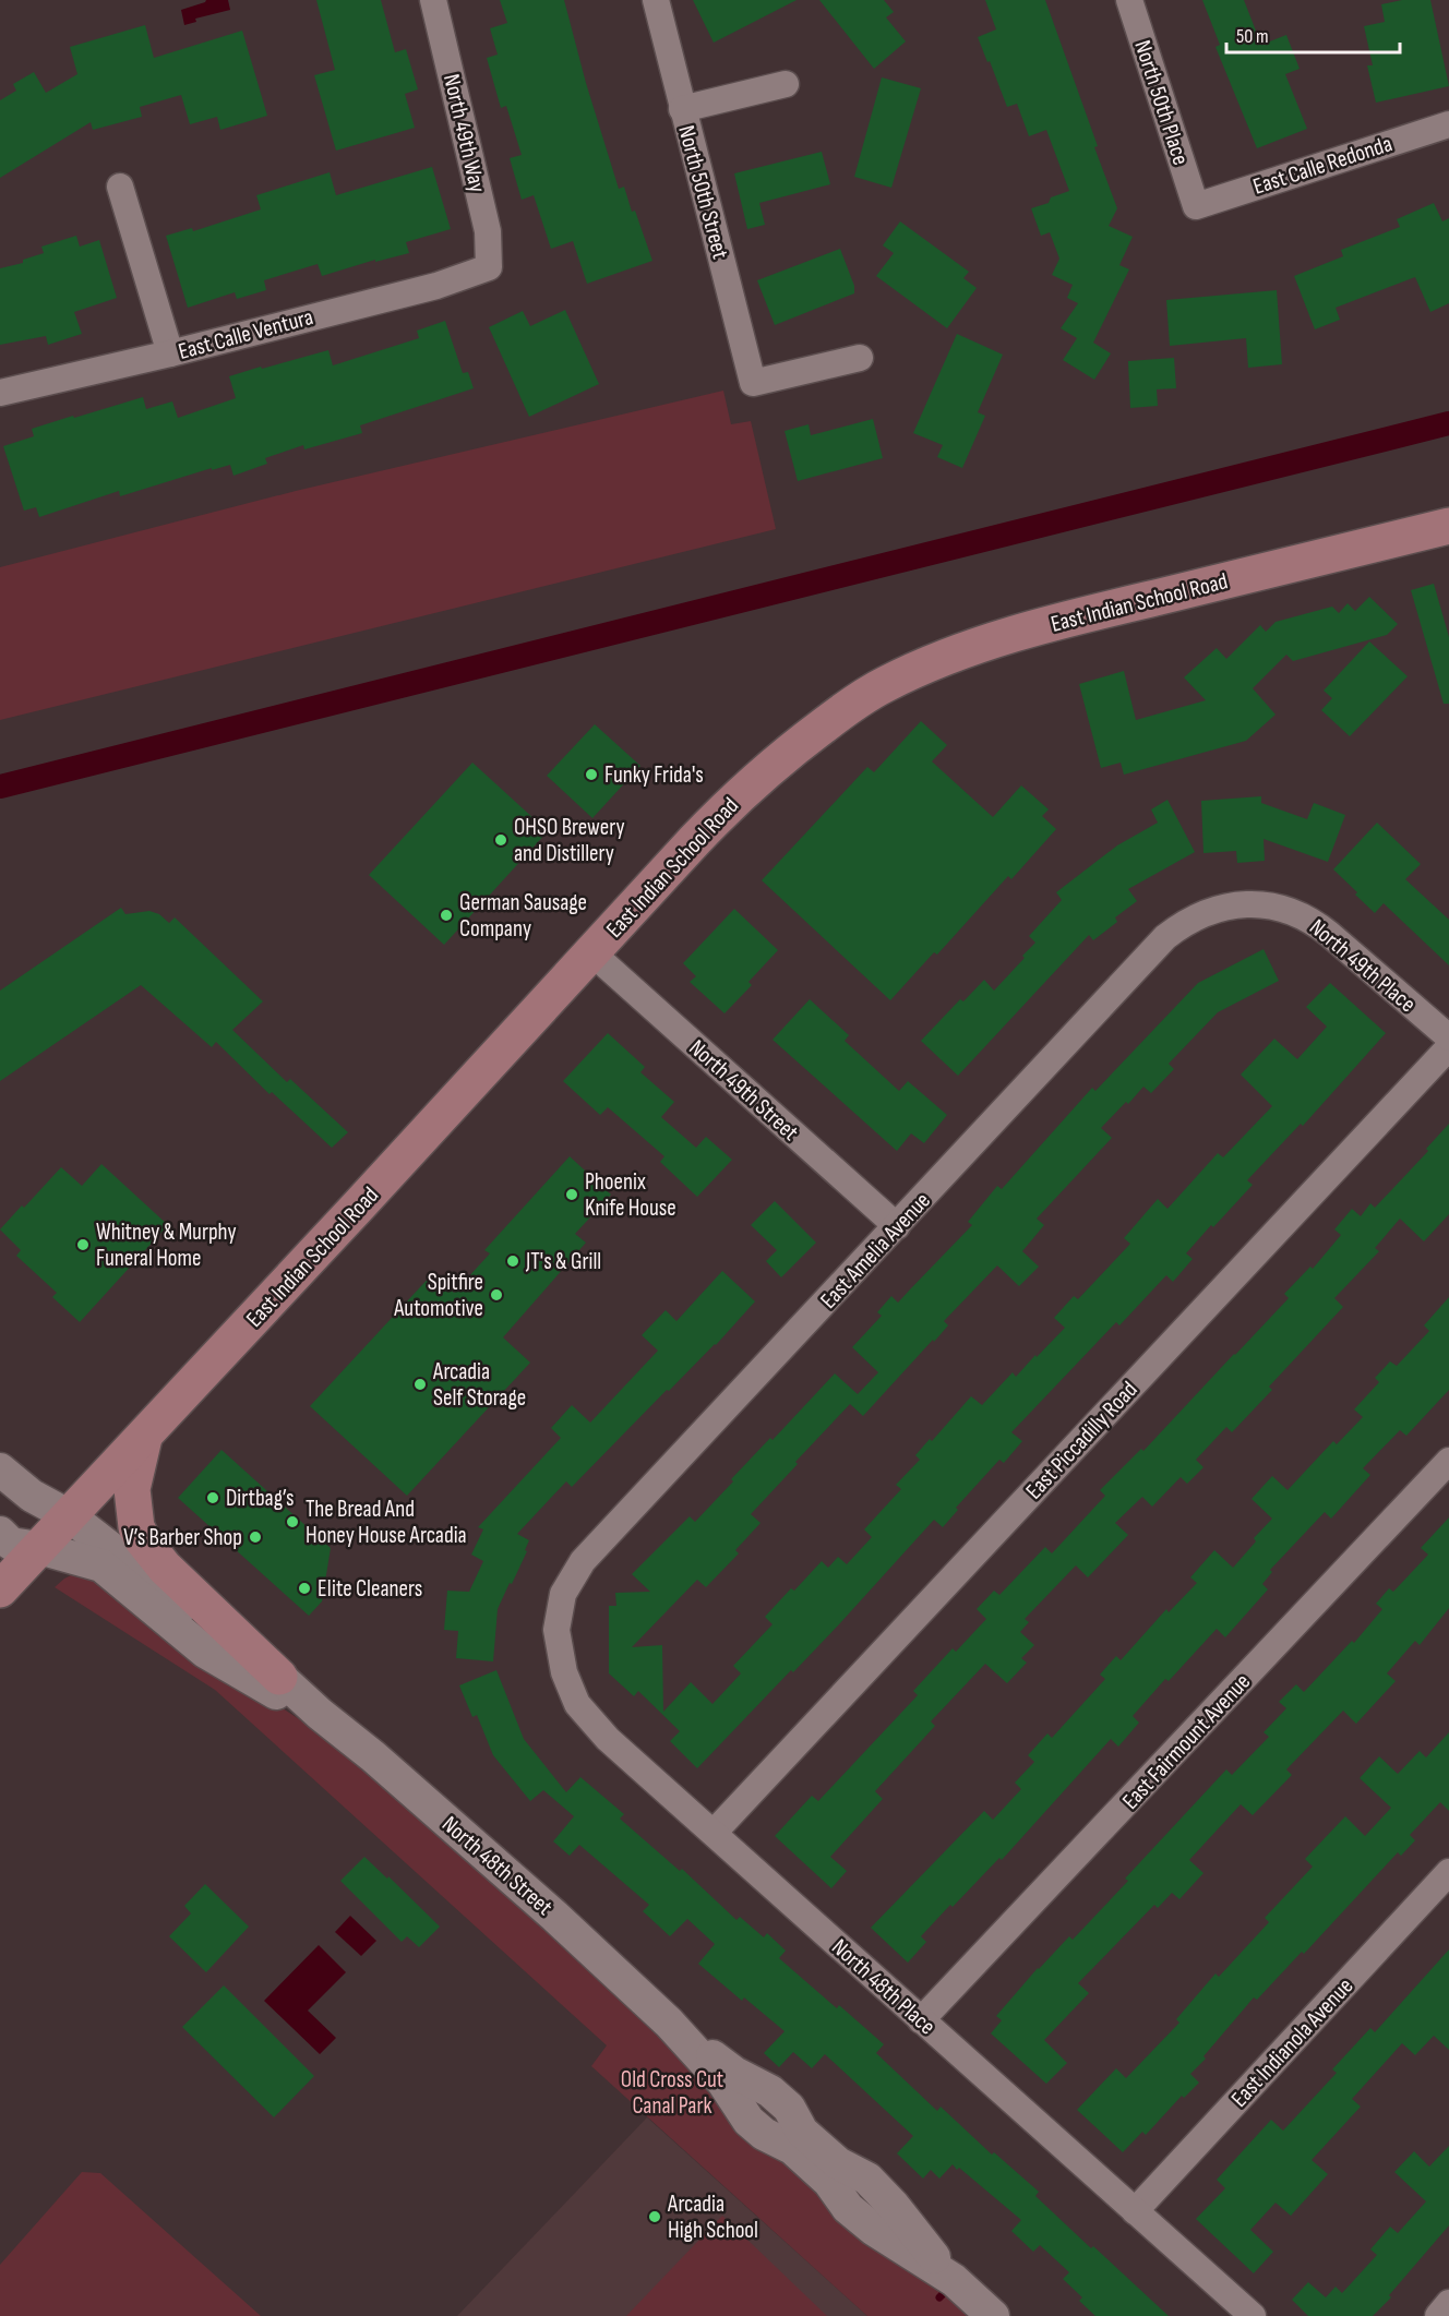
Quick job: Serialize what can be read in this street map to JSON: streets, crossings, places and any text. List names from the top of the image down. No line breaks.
{"streets":{"main road":["East Indian School Road"],"street":["North 50th Place","North 49th Way","East Calle Redonda","North 50th Street","East Calle Ventura","North 49th Place","North 49th Street","East Amelia Avenue","East Piccadilly Road","East Fairmount Avenue","North 48th Street","North 48th Place","East Indianola Avenue"]},"crossings":[["North 50th Place","East Calle Redonda"],["North 49th Way","East Calle Ventura"],["East Indian School Road","North 49th Street"],["East Indian School Road","North 48th Street"],["North 49th Place","East Amelia Avenue"],["North 49th Street","East Amelia Avenue"],["East Amelia Avenue","North 48th Place"],["East Piccadilly Road","North 48th Place"],["East Fairmount Avenue","North 48th Place"],["North 48th Place","East Indianola Avenue"]],"parks":["Old Cross Cut Canal Park"],"places":["Funky Frida's","OHSO Brewery and Distillery","German Sausage Company","Phoenix Knife House","Whitney & Murphy Funeral Home","JT's & Grill","Spitfire Automotive","Arcadia Self Storage","Dirtbag’s","The Bread And Honey House Arcadia","V’s Barber Shop","Elite Cleaners","Arcadia High School"],"scale_bar":"50 m"}
